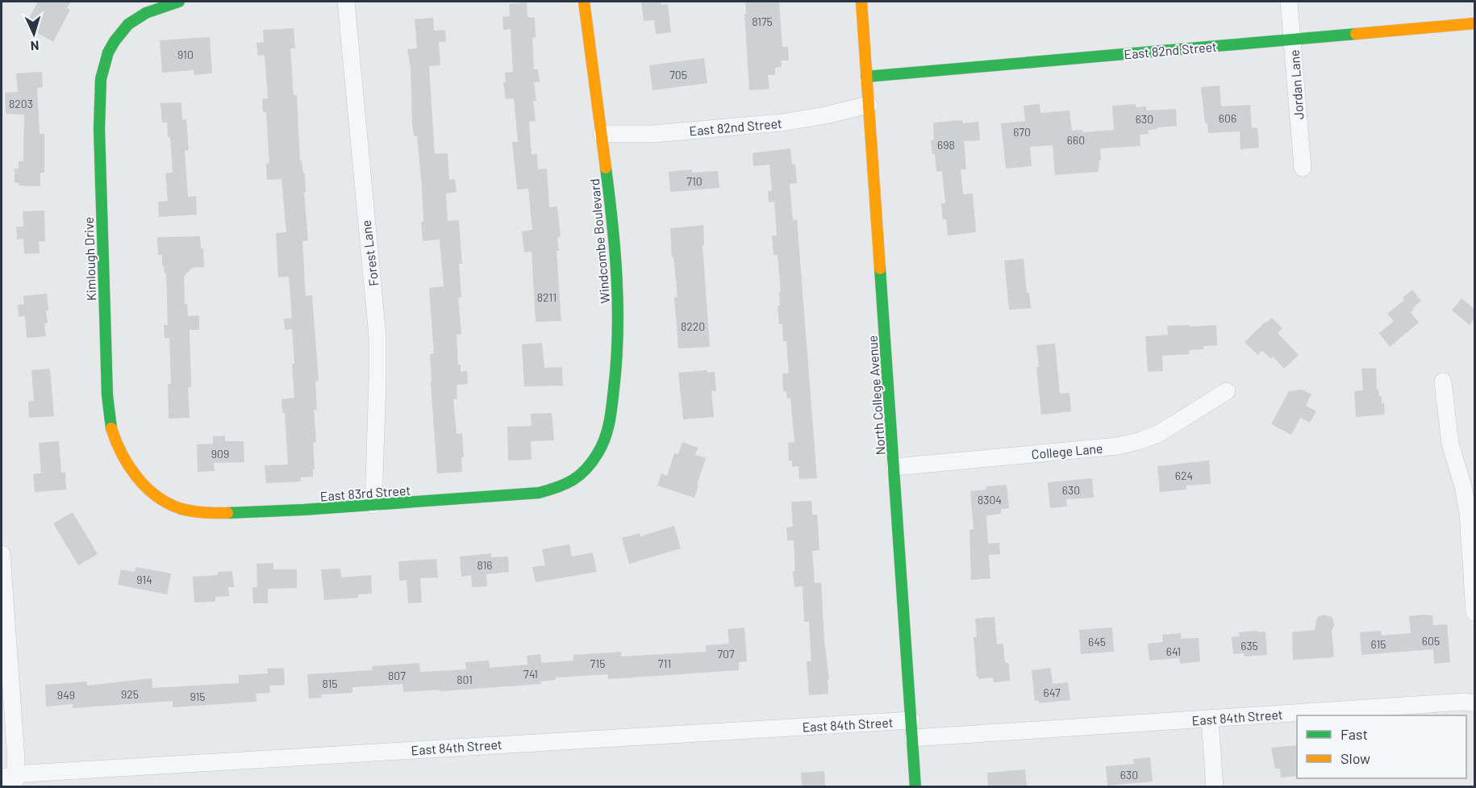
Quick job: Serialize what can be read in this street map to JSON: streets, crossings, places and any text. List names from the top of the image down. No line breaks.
{"streets":{"street":["East 82nd Street","Jordan Lane","Windcombe Boulevard","Forest Lane","Kimlough Drive","North College Avenue","College Lane","East 83rd Street","East 84th Street"]},"crossings":[["East 82nd Street","Jordan Lane"],["East 82nd Street","Windcombe Boulevard"],["East 82nd Street","North College Avenue"],["Windcombe Boulevard","East 83rd Street"],["Forest Lane","East 83rd Street"],["Kimlough Drive","East 83rd Street"],["North College Avenue","College Lane"],["North College Avenue","East 84th Street"]],"house_numbers":["8175","910","705","8203","606","630","670","660","698","710","8211","8220","909","624","630","8304","816","914","605","645","615","635","641","707","715","711","741","807","801","815","647","925","949","915","630"],"legend":["Fast","Slow"],"north":"bottom"}
